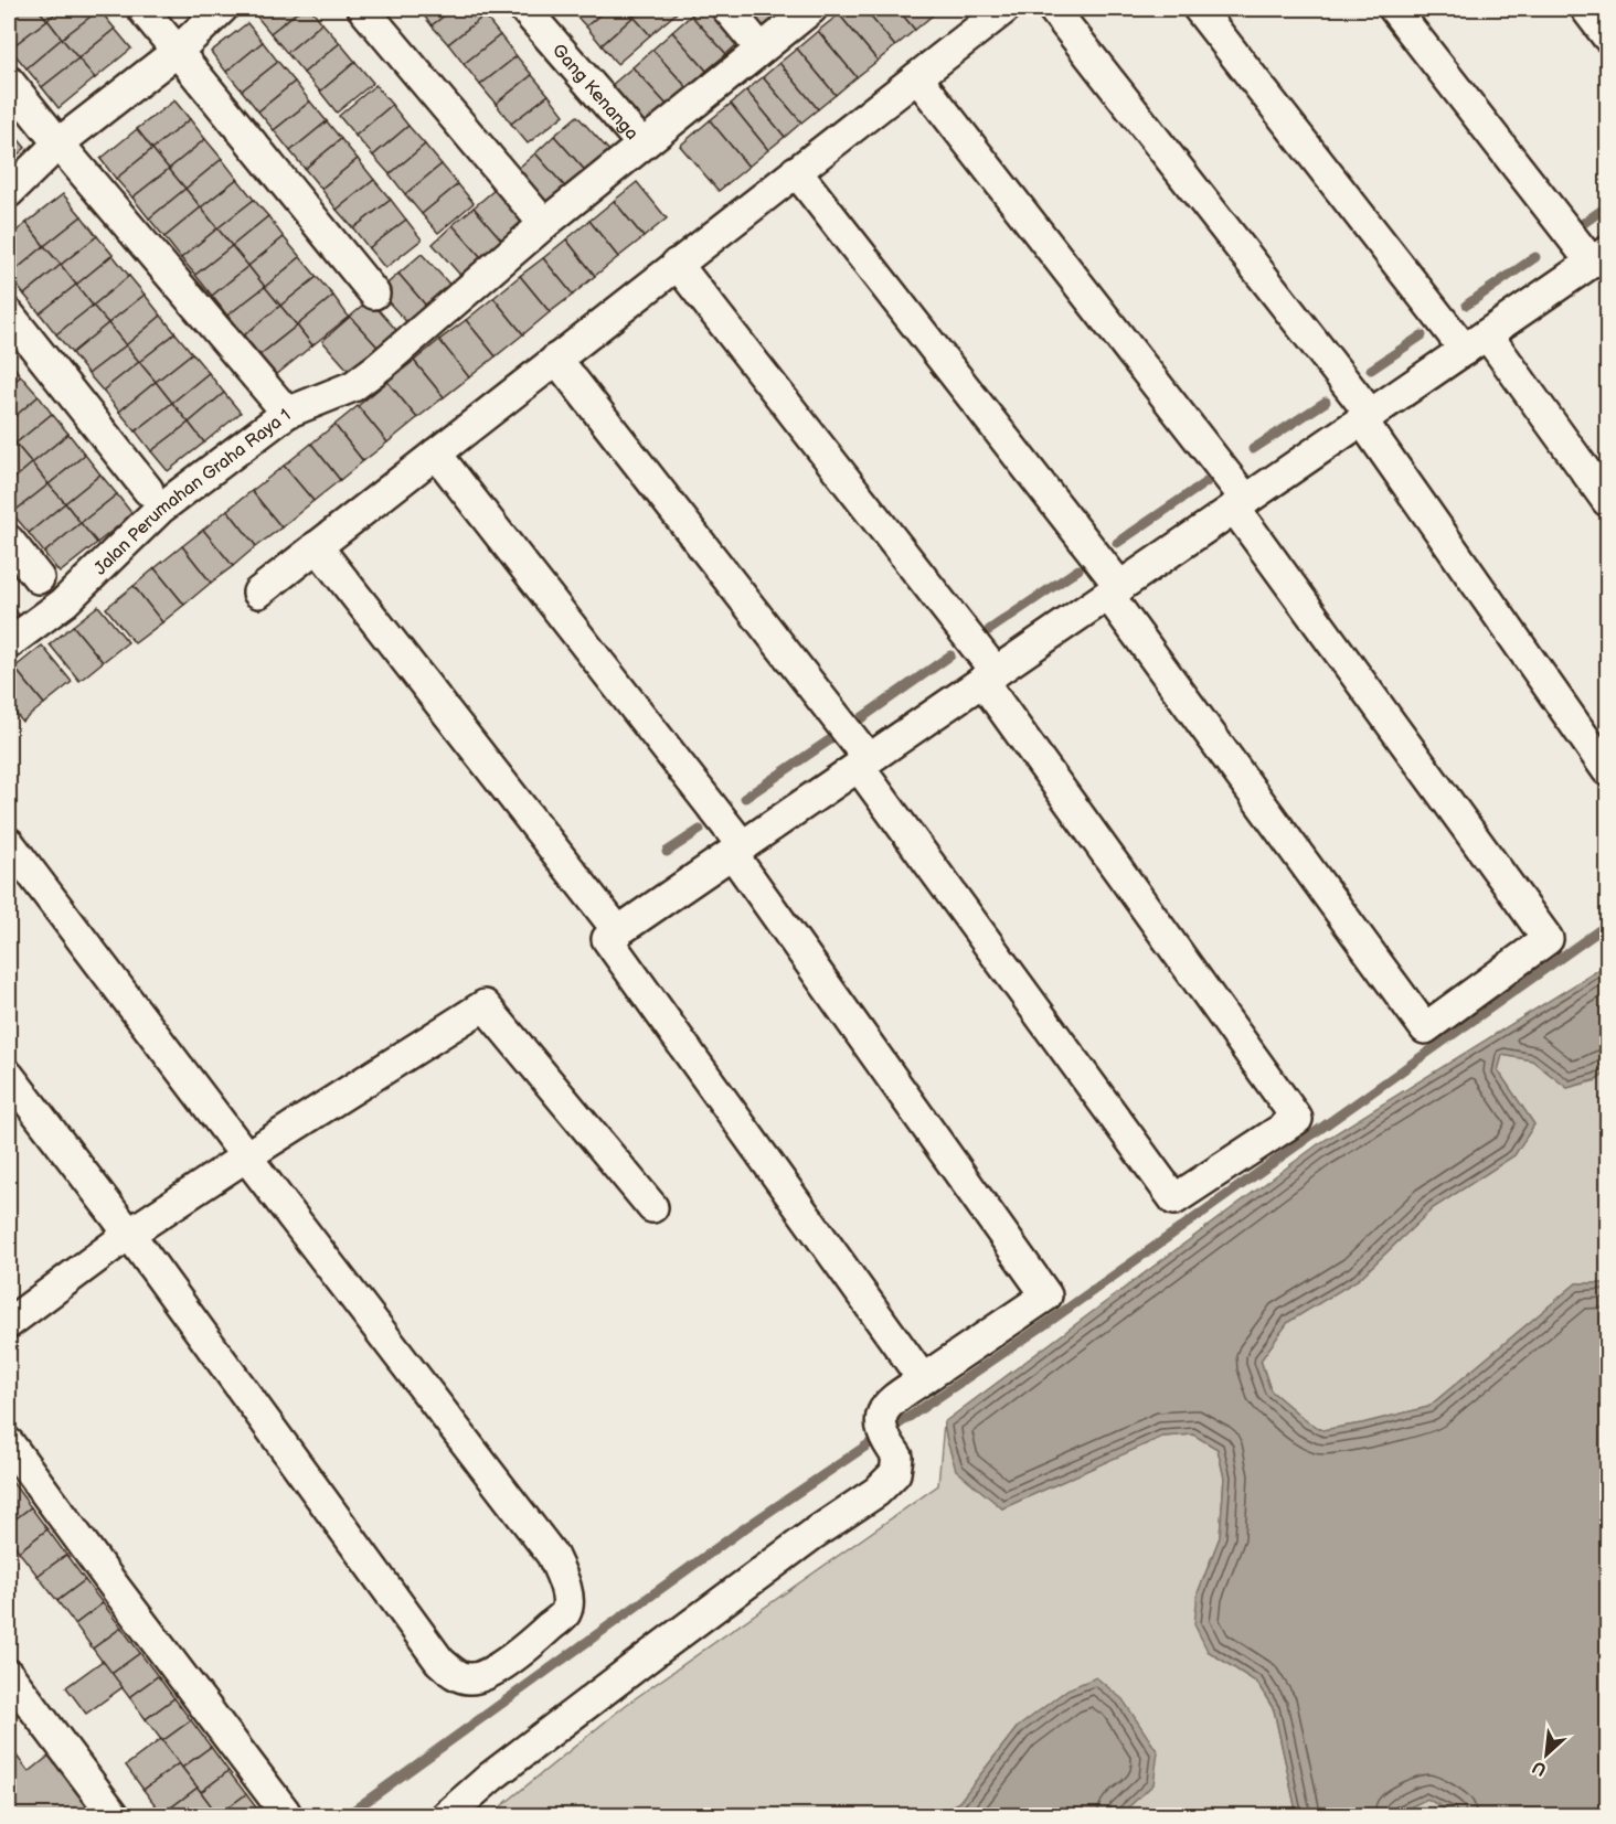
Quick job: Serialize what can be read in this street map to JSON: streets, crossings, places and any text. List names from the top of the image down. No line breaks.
{"streets":{"street":["Gang Kenanga","Jalan Perumahan Graha Raya 1"]},"north":"bottom left"}
